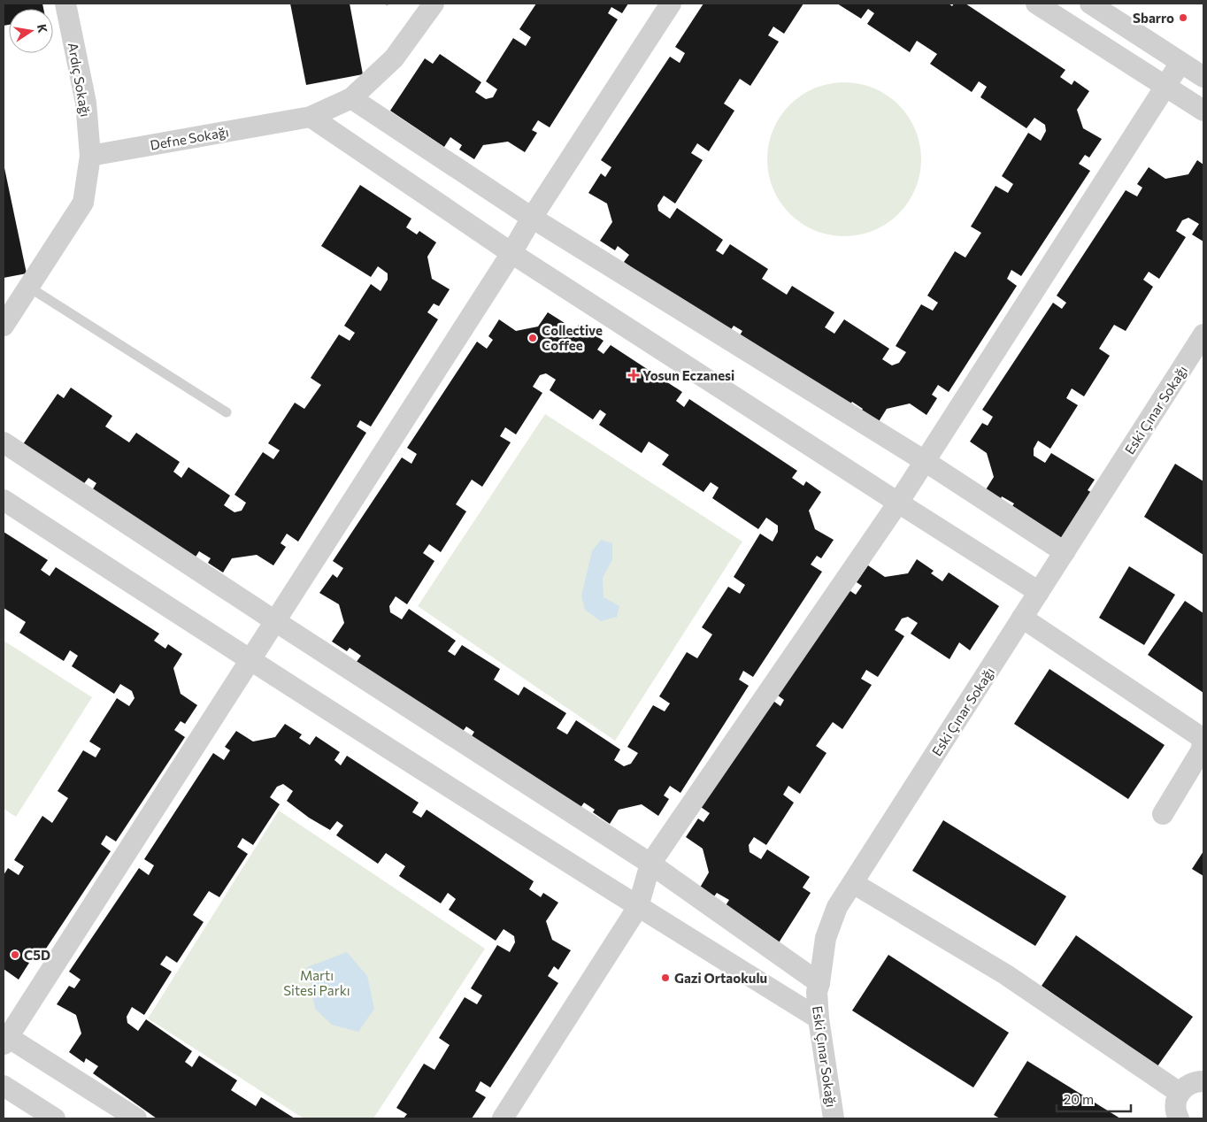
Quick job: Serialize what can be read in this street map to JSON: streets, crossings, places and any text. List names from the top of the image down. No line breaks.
{"streets":{"street":["Ardıç Sokağı","Defne Sokağı","Eski Çınar Sokağı"]},"crossings":[["Ardıç Sokağı","Defne Sokağı"]],"parks":["Martı Sitesi Parkı"],"places":{"other":["Sbarro","Collective Coffee","C5D","Gazi Ortaokulu"],"health":["Yosun Eczanesi"]},"scale_bar":"20 m","north":"right"}
